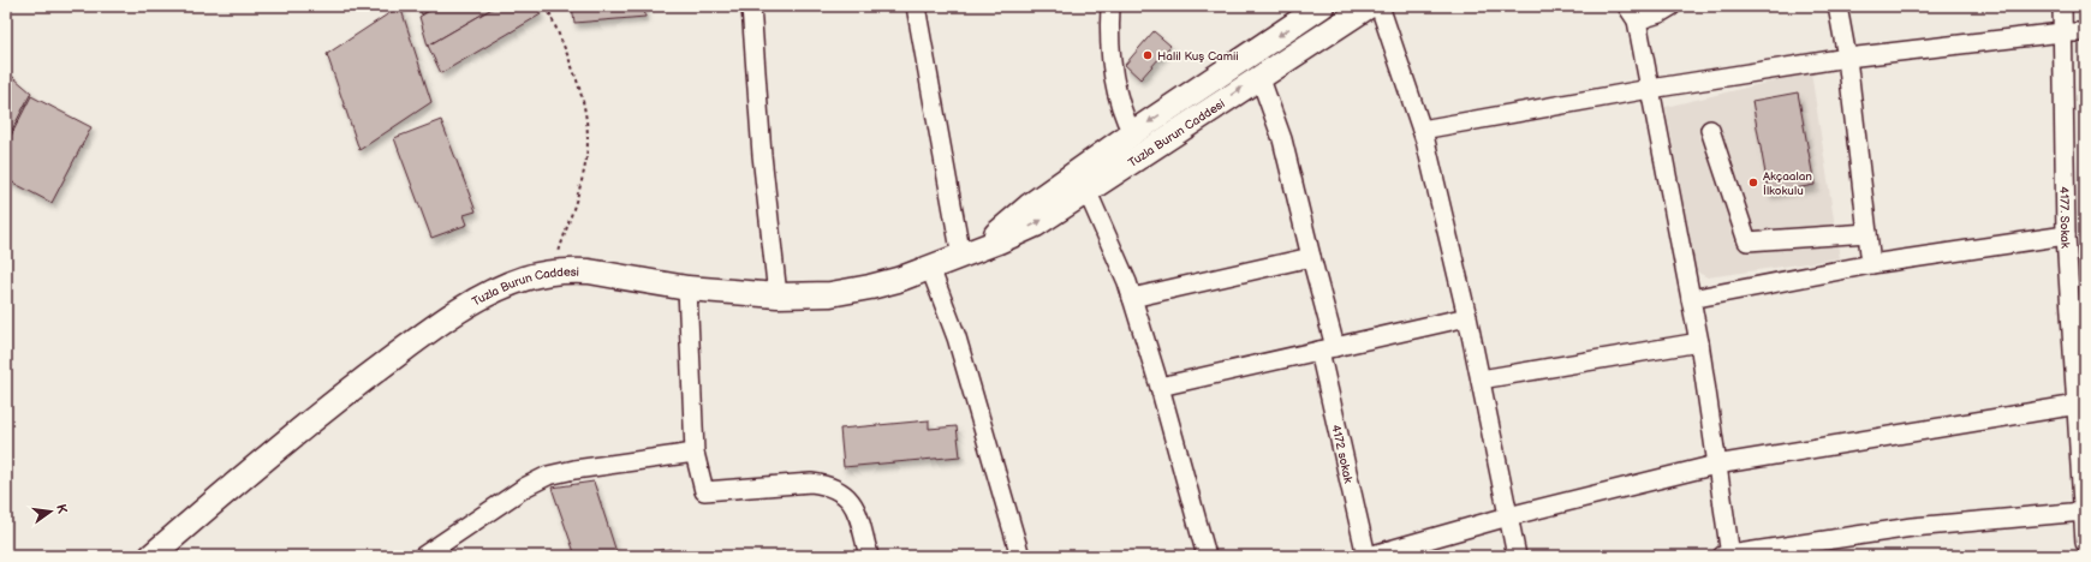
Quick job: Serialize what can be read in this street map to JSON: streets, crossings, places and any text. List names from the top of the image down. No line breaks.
{"streets":{"main road":["Tuzla Burun Caddesi"],"street":["4177. Sokak","4172 sokak"]},"crossings":[["Tuzla Burun Caddesi","4172 sokak"]],"places":["Halil Kuş Camii","Akçaalan İlkokulu"],"north":"right"}
